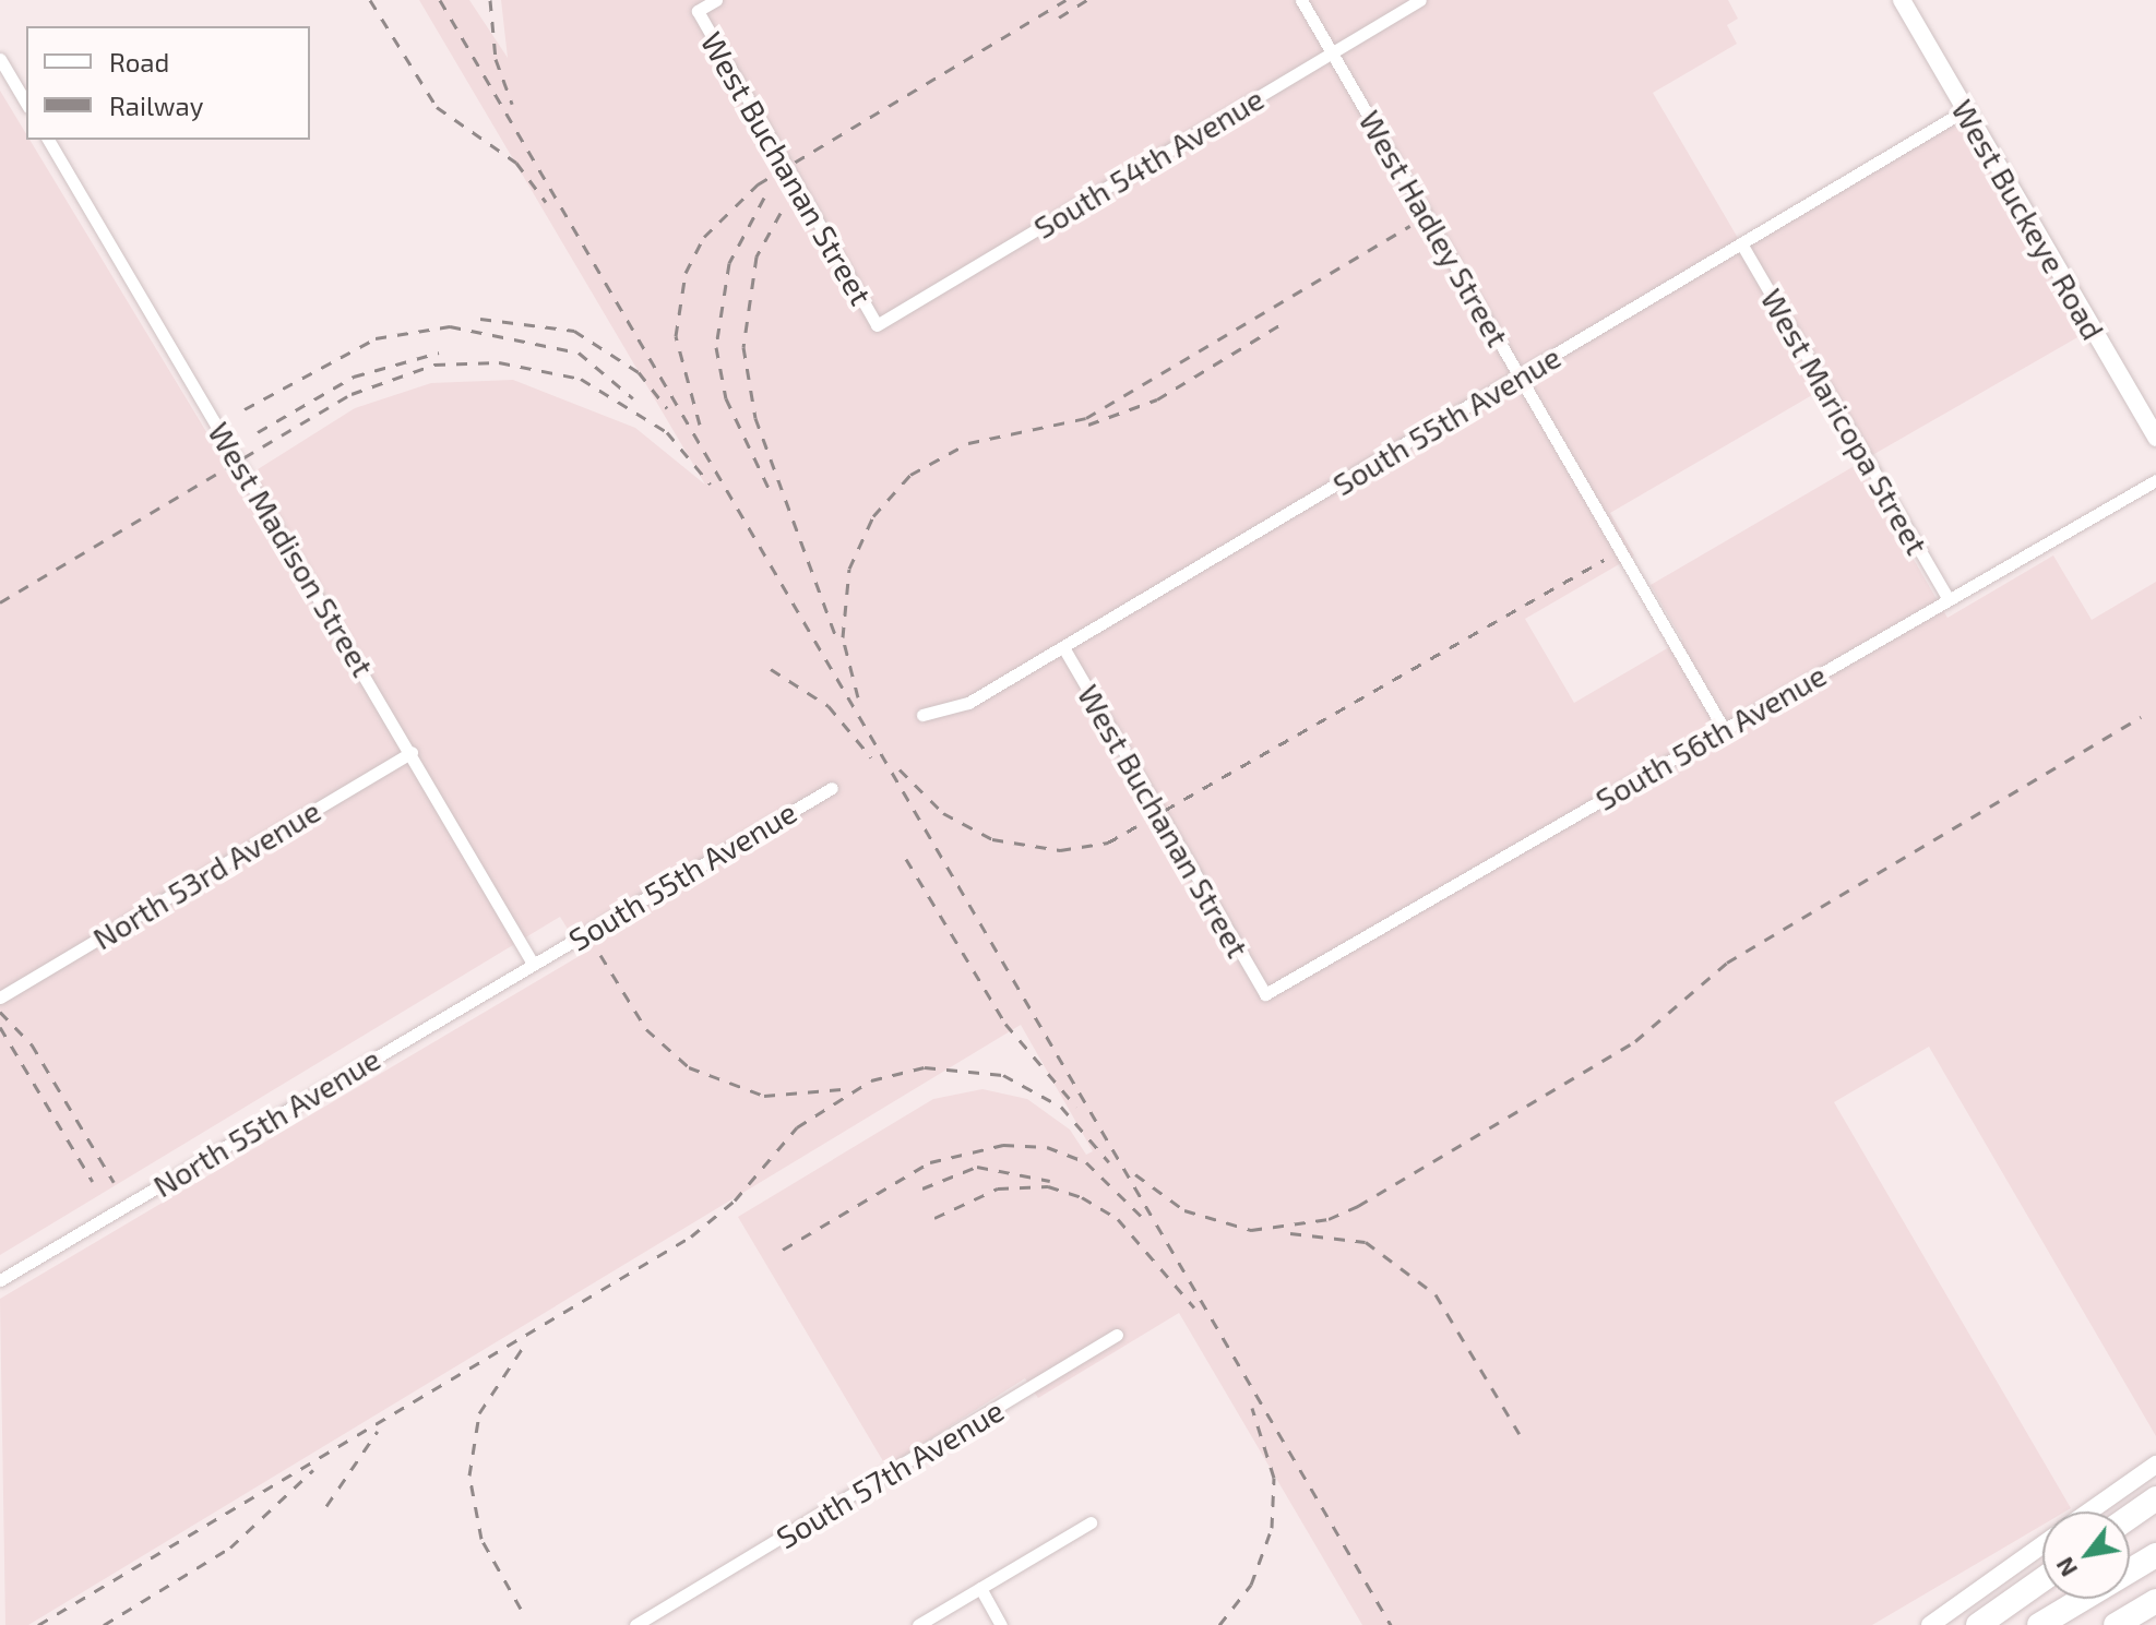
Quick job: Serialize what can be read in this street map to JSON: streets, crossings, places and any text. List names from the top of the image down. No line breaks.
{"streets":{"main road":["West Buckeye Road"],"street":["South 54th Avenue","West Buchanan Street","West Hadley Street","South 55th Avenue","West Maricopa Street","West Madison Street","South 56th Avenue","North 53rd Avenue","North 55th Avenue","South 57th Avenue"]},"crossings":[["South 54th Avenue","West Buchanan Street"],["South 54th Avenue","West Hadley Street"],["West Buchanan Street","South 55th Avenue"],["West Buchanan Street","South 56th Avenue"],["West Buckeye Road","South 55th Avenue"],["West Hadley Street","South 55th Avenue"],["West Hadley Street","South 56th Avenue"],["South 55th Avenue","West Maricopa Street"],["South 55th Avenue","West Madison Street"],["South 55th Avenue","North 55th Avenue"],["West Maricopa Street","South 56th Avenue"],["West Madison Street","North 53rd Avenue"],["West Madison Street","North 55th Avenue"]],"legend":["Road","Railway"],"north":"bottom left"}
